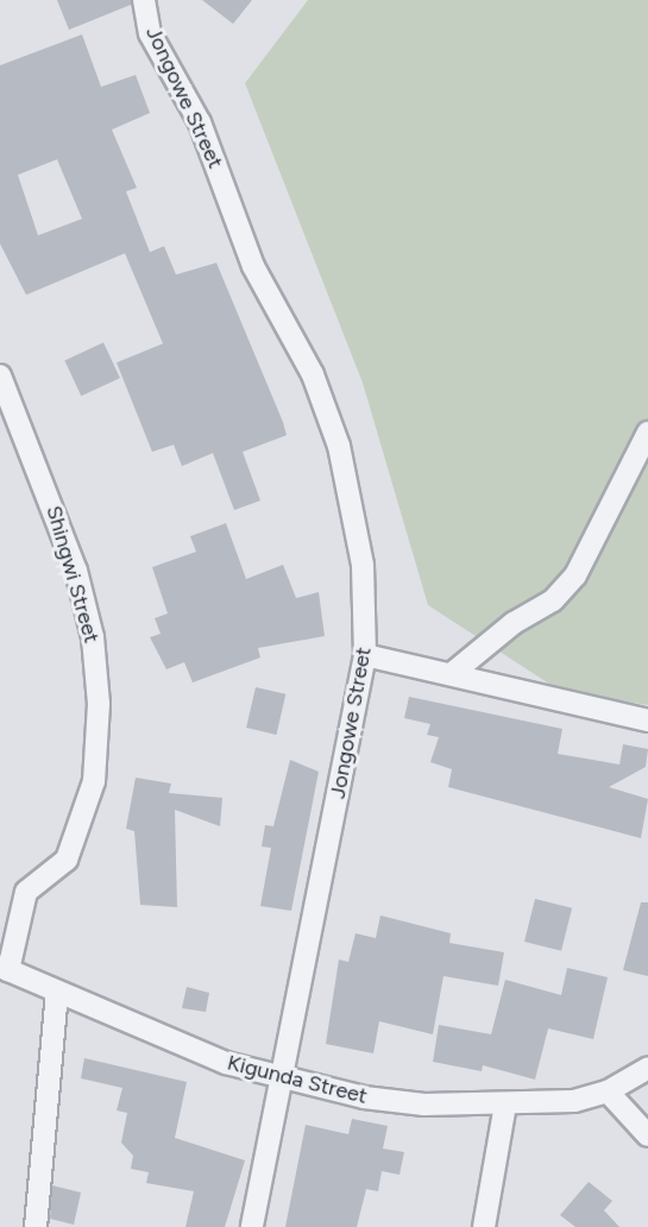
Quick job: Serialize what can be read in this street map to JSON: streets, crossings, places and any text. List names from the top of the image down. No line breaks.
{"streets":{"street":["Jongowe Street","Shingwi Street","Kigunda Street"]},"crossings":[["Jongowe Street","Kigunda Street"],["Shingwi Street","Kigunda Street"]]}
